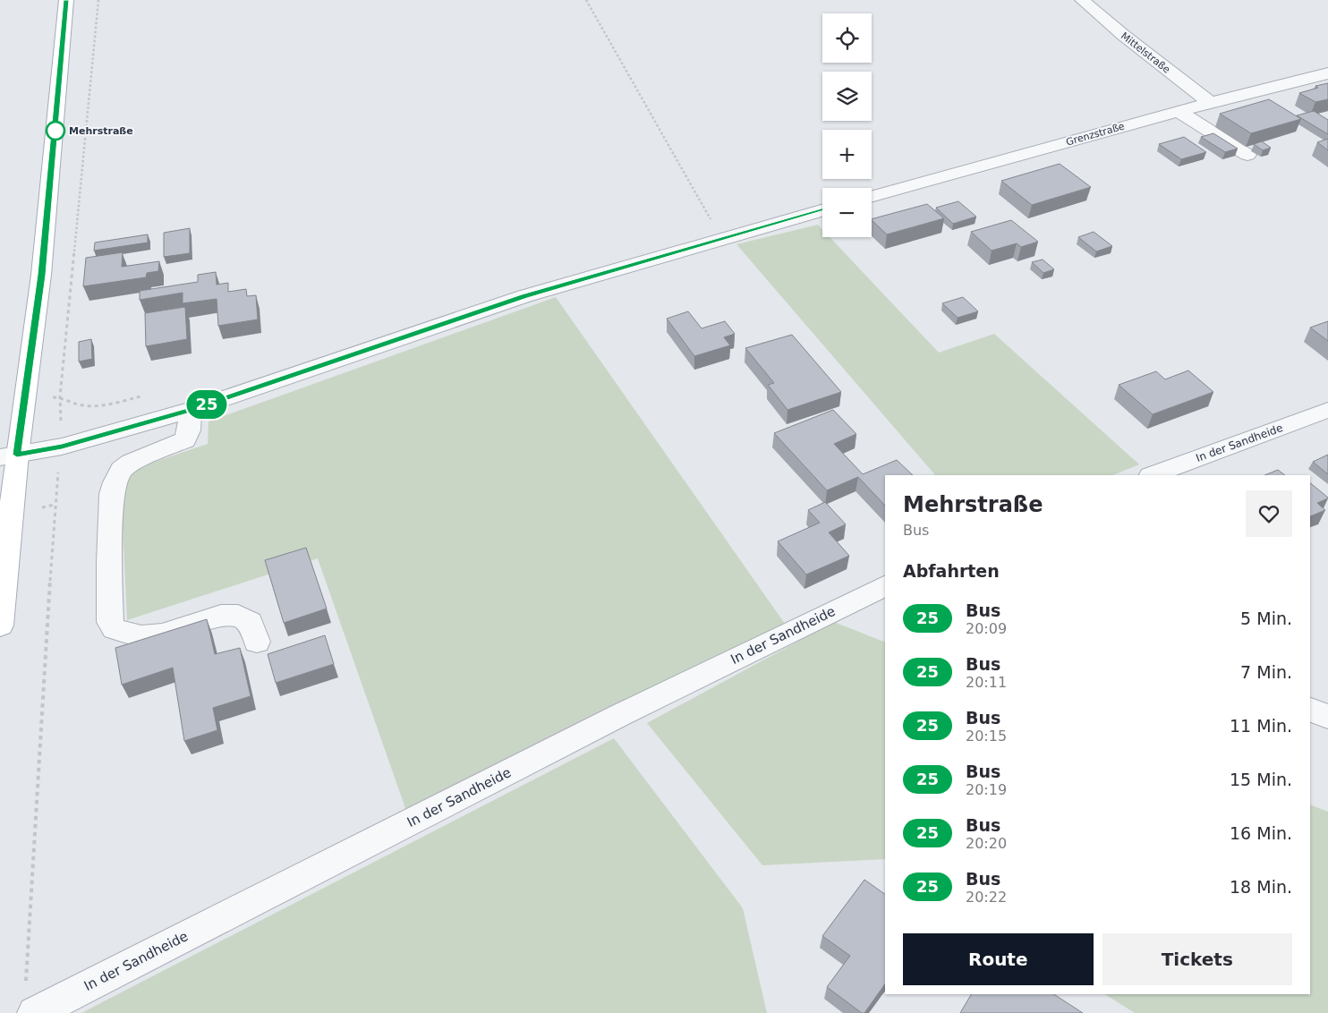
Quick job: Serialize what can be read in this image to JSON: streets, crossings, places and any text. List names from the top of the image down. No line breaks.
{"streets":{"street":["Mittelstraße","Grenzstraße","In der Sandheide"]},"crossings":[["Mittelstraße","Grenzstraße"]],"places":["Mehrstraße"],"lines":["bus line 25"],"page":{"on_map":"25","map_buttons":["+","−"],"heading":[["Mehrstraße","Bus"],"Abfahrten"],"list":[{"mark":"25","name":"Bus","note":"20:09","value":"5 Min."},{"mark":"25","name":"Bus","note":"20:11","value":"7 Min."},{"mark":"25","name":"Bus","note":"20:15","value":"11 Min."},{"mark":"25","name":"Bus","note":"20:19","value":"15 Min."},{"mark":"25","name":"Bus","note":"20:20","value":"16 Min."},{"mark":"25","name":"Bus","note":"20:22","value":"18 Min."}],"buttons":["Route","Tickets"]}}
